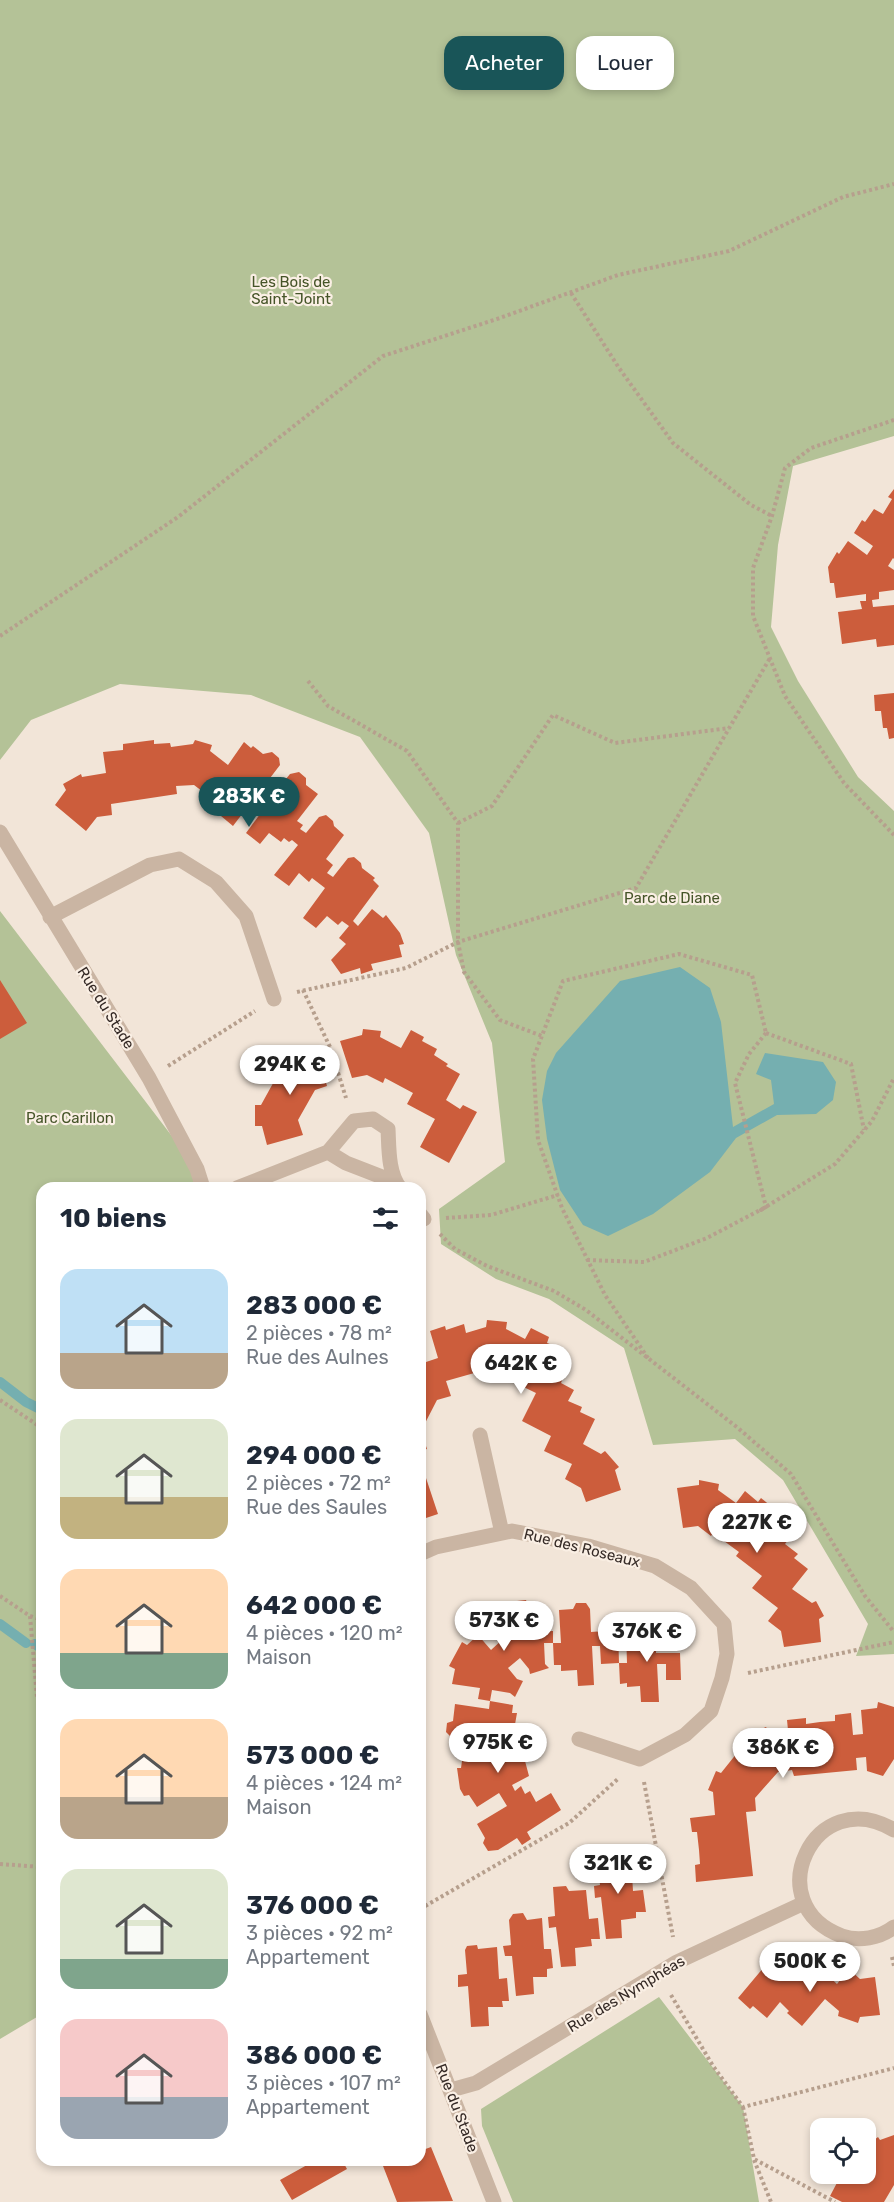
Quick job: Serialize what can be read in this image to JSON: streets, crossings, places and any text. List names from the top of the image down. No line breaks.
{"streets":{"street":["Rue du Stade","Rue des Roseaux","Rue des Nymphéas"]},"crossings":[["Rue du Stade","Rue des Nymphéas"]],"parks":["Les Bois de Saint-Joint","Parc de Diane","Parc Carillon"],"page":{"chip":["Acheter","Louer"],"price":["283K €","294K €","642K €","227K €","573K €","376K €","975K €","386K €","321K €","500K €"],"heading":"10 biens","list":[{"name":"283 000 €","note":"2 pièces · 78 m² · Rue des Aulnes"},{"name":"294 000 €","note":"2 pièces · 72 m² · Rue des Saules"},{"name":"642 000 €","note":"4 pièces · 120 m² · Maison"},{"name":"573 000 €","note":"4 pièces · 124 m² · Maison"},{"name":"376 000 €","note":"3 pièces · 92 m² · Appartement"},{"name":"386 000 €","note":"3 pièces · 107 m² · Appartement"}]}}
